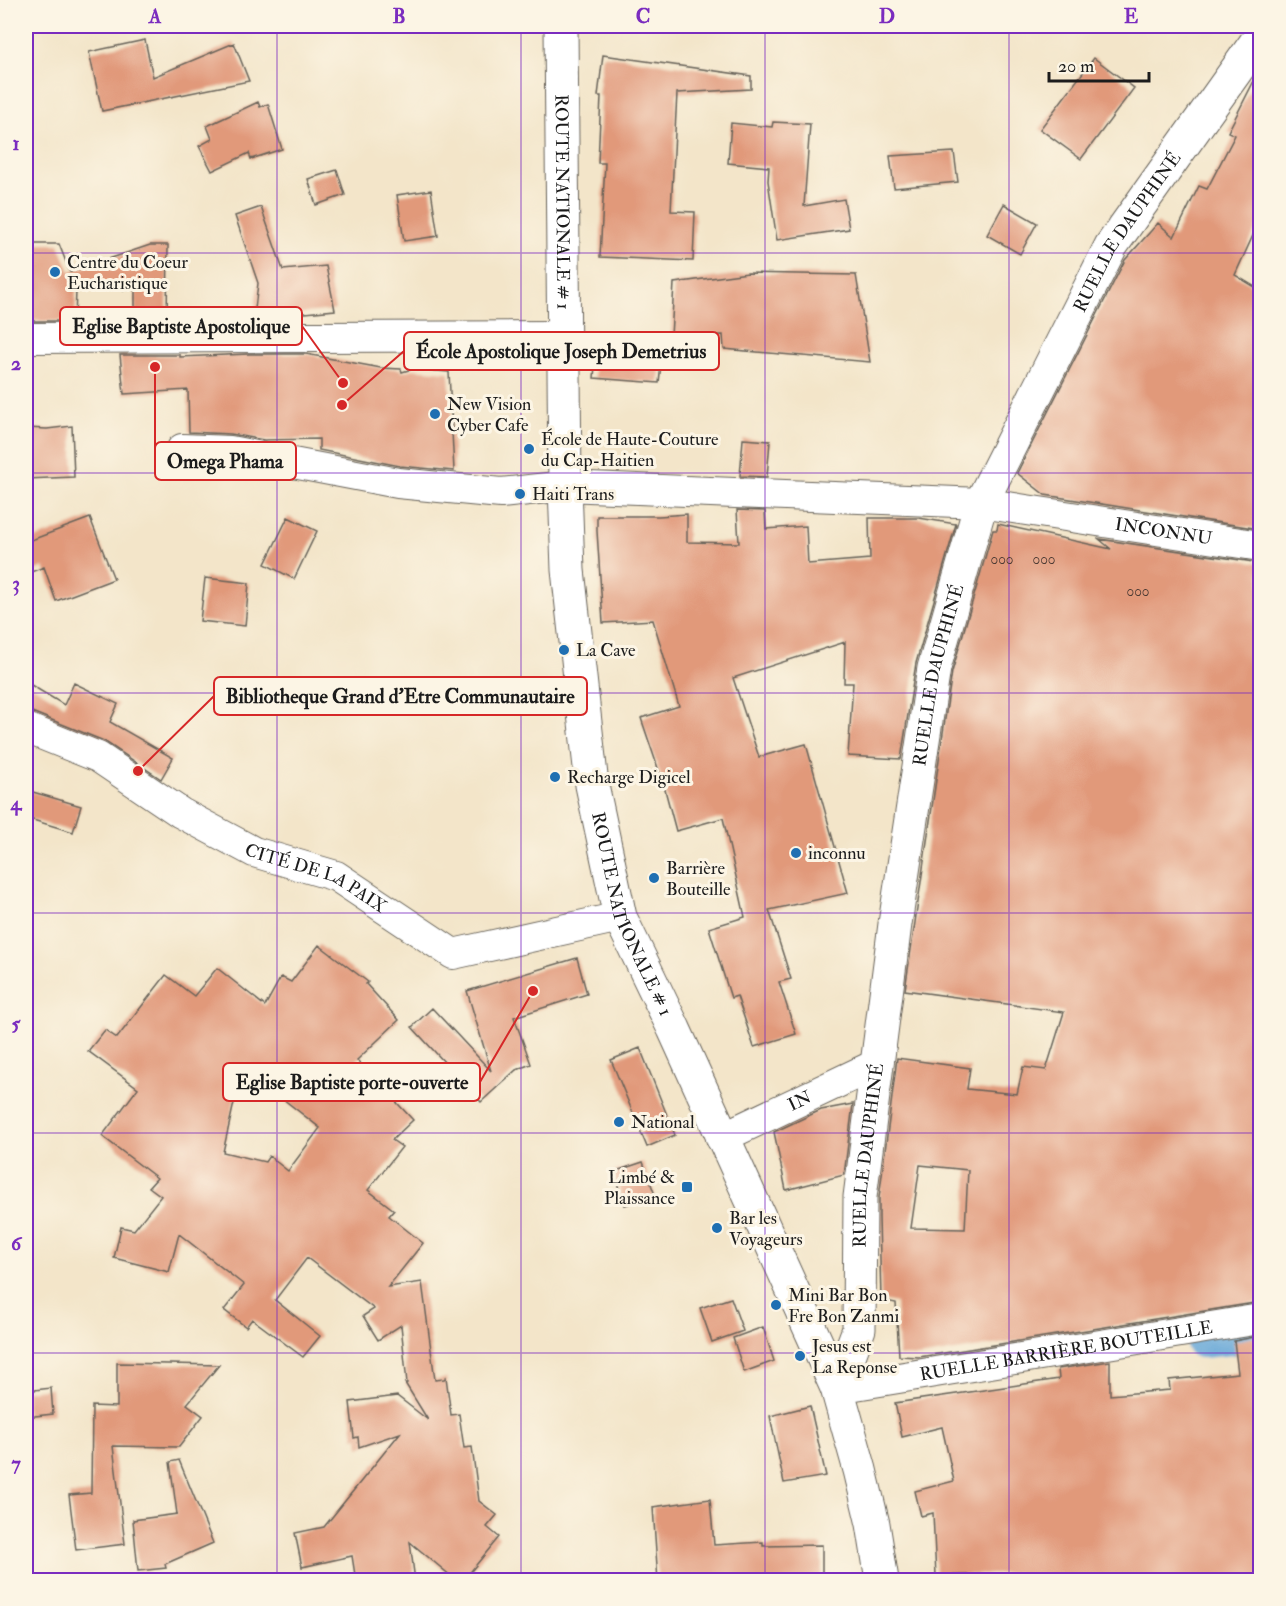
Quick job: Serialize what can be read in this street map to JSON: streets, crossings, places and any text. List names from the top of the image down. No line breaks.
{"streets":{"main road":["ROUTE NATIONALE # 1","RUELLE DAUPHINÉ"],"street":["INCONNU","CITÉ DE LA PAIX","IN","RUELLE BARRIÈRE BOUTEILLE"]},"crossings":[["ROUTE NATIONALE # 1","RUELLE DAUPHINÉ"],["ROUTE NATIONALE # 1","INCONNU"],["ROUTE NATIONALE # 1","CITÉ DE LA PAIX"],["ROUTE NATIONALE # 1","IN"],["ROUTE NATIONALE # 1","RUELLE BARRIÈRE BOUTEILLE"],["RUELLE DAUPHINÉ","INCONNU"],["RUELLE DAUPHINÉ","IN"],["RUELLE DAUPHINÉ","RUELLE BARRIÈRE BOUTEILLE"]],"places":{"other":["Centre du Coeur Eucharistique","Omega Phama","Eglise Baptiste Apostolique","École Apostolique Joseph Demetrius","New Vision Cyber Cafe","École de Haute-Couture du Cap-Haitien","Haiti Trans","La Cave","Bibliotheque Grand d'Etre Communautaire","Recharge Digicel","inconnu","Barrière Bouteille","Eglise Baptiste porte-ouverte","National","Bar les Voyageurs","Mini Bar Bon Fre Bon Zanmi","Jesus est La Reponse"],"transit":["Limbé & Plaissance"]},"house_numbers":["000","000","000"],"scale_bar":"20 m","grid":{"columns":["A","B","C","D","E"],"rows":["1","2","3","4","5","6","7"]}}
